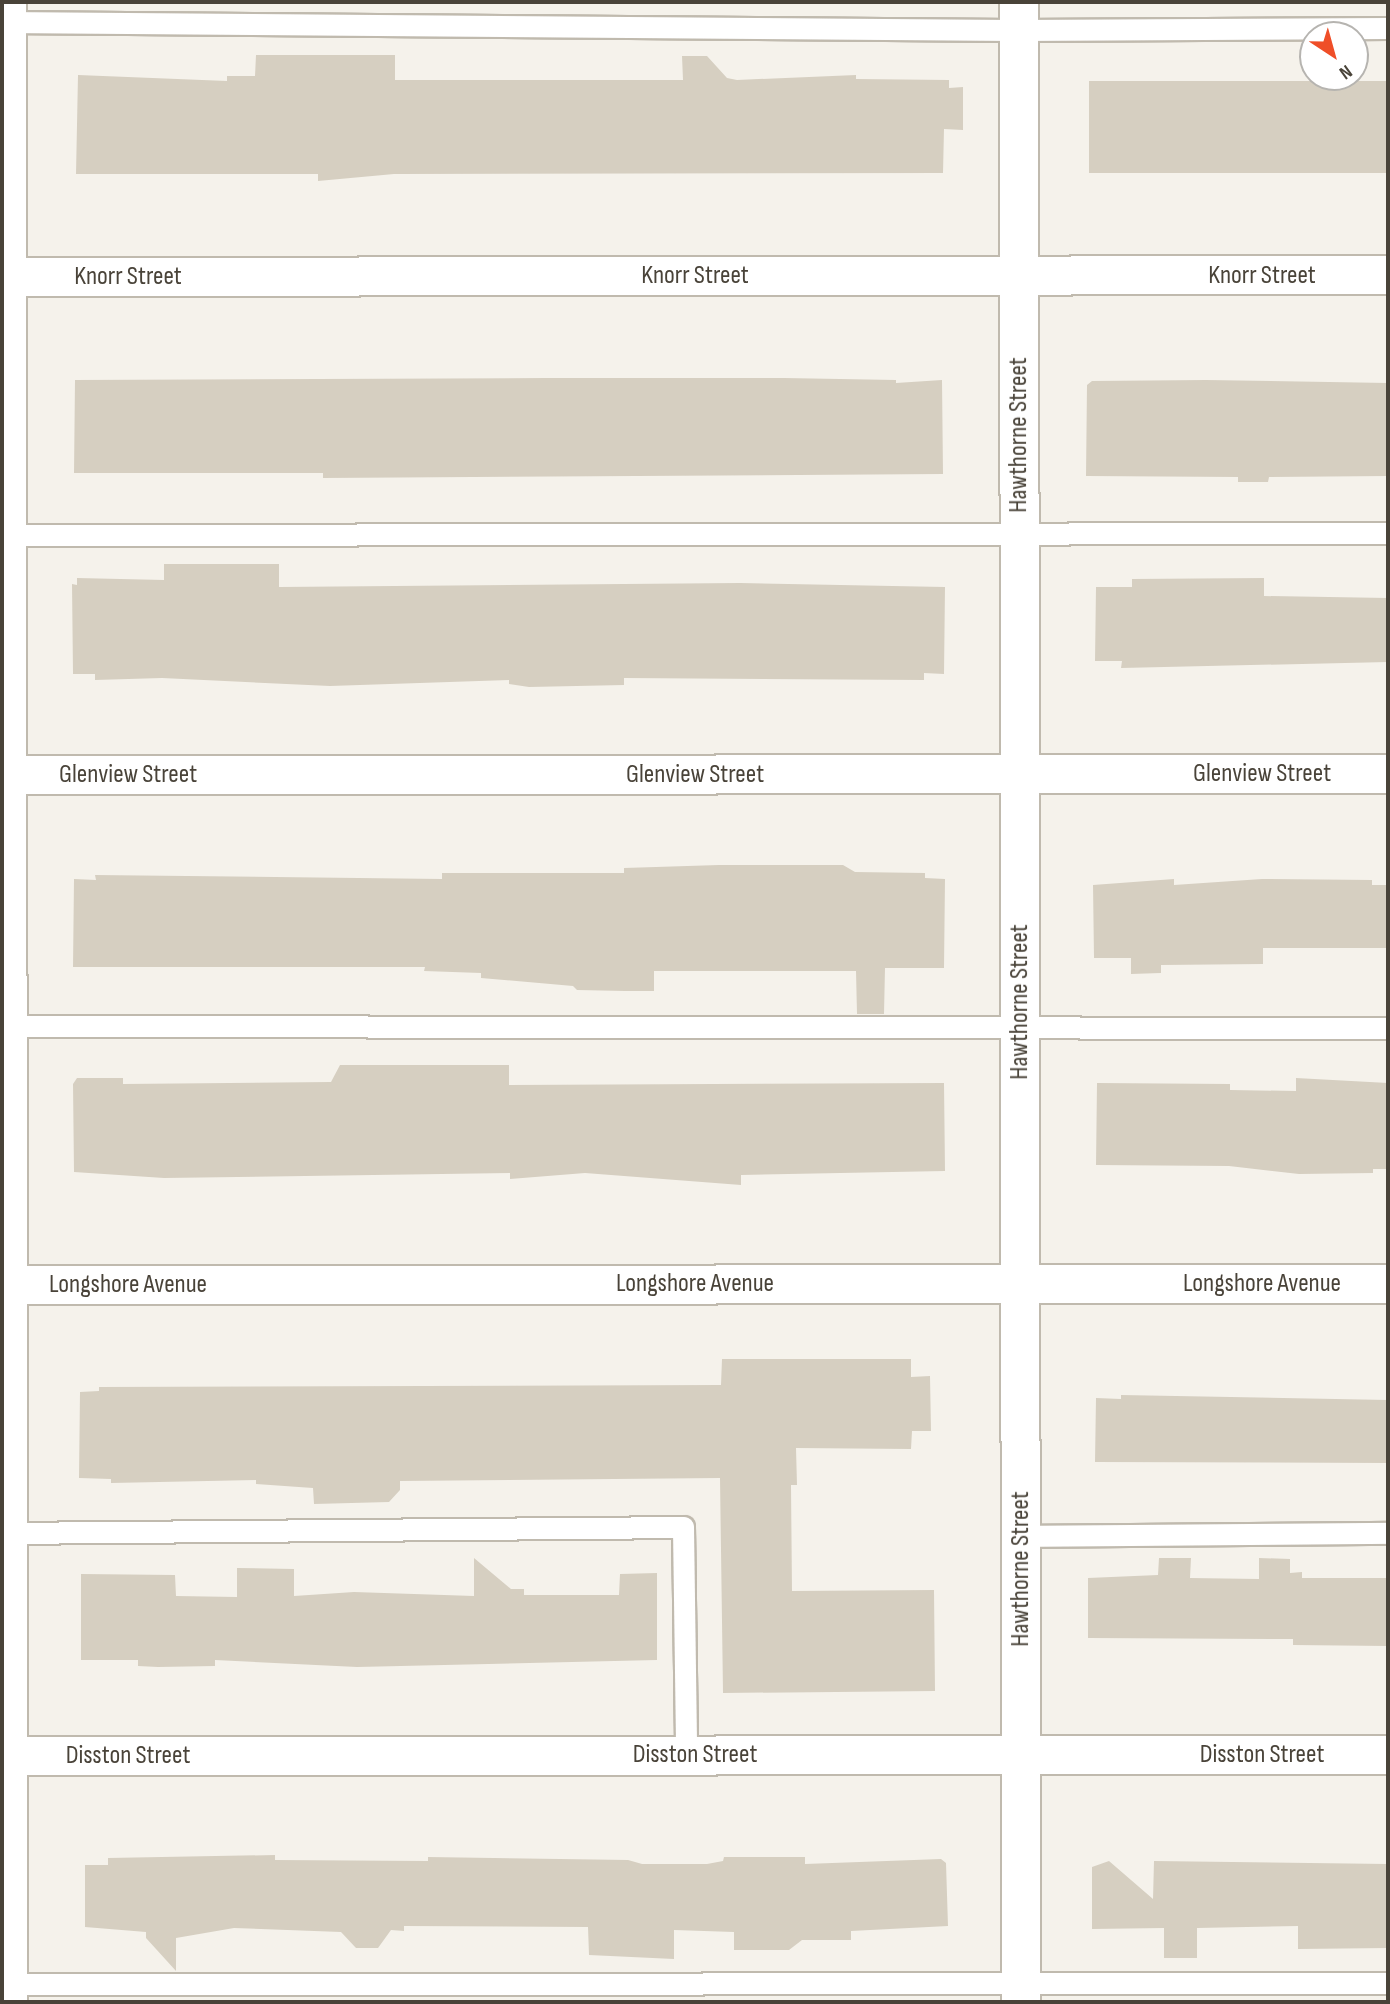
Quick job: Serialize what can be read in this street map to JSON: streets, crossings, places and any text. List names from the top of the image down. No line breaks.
{"streets":{"street":["Knorr Street","Hawthorne Street","Glenview Street","Longshore Avenue","Disston Street"]},"crossings":[["Knorr Street","Hawthorne Street"],["Hawthorne Street","Glenview Street"],["Hawthorne Street","Longshore Avenue"],["Hawthorne Street","Disston Street"]],"north":"bottom right"}
